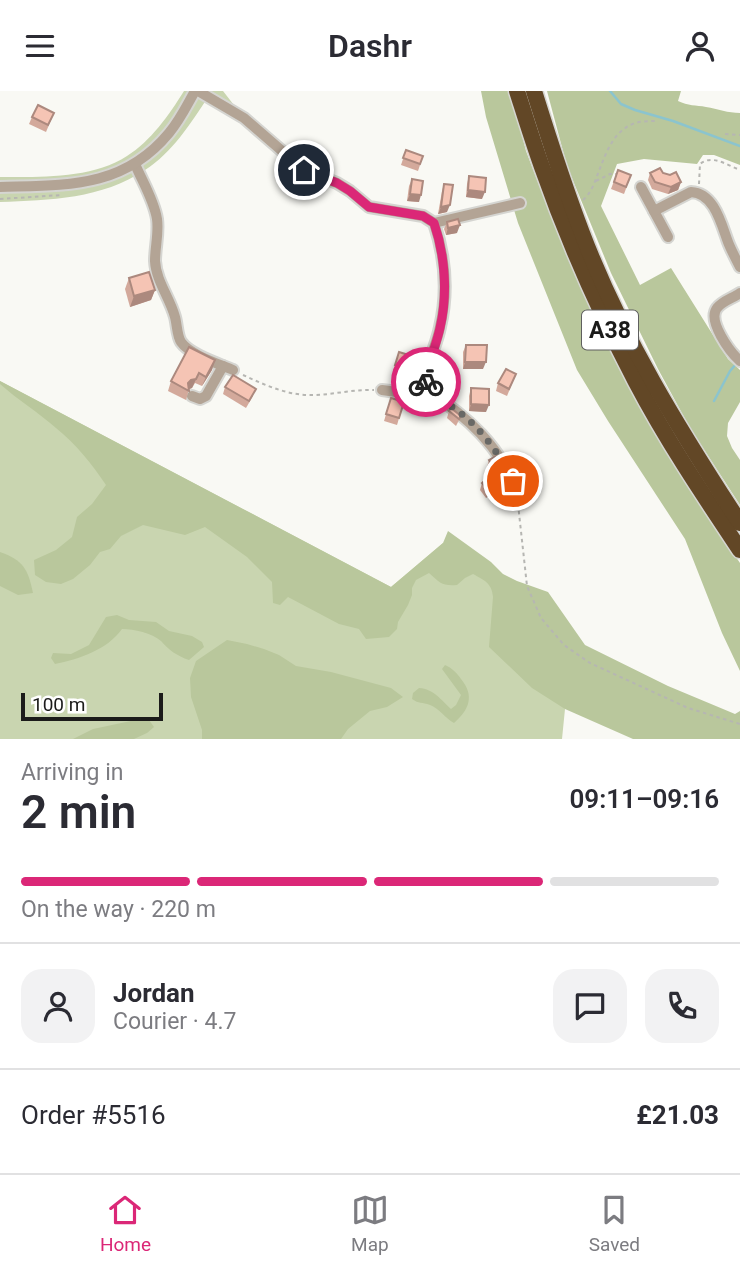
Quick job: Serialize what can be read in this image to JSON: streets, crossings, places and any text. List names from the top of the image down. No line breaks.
{"streets":{"highway":["A38"]},"scale_bar":"100 m","page":{"header":"Dashr","scale":"100 m","heading":["2 min","Arriving in","09:11–09:16"],"panel":["Jordan","Courier · 4.7","Order #5516","£21.03"],"bar":"On the way · 220 m","tabs":["Home","Map","Saved"]}}
